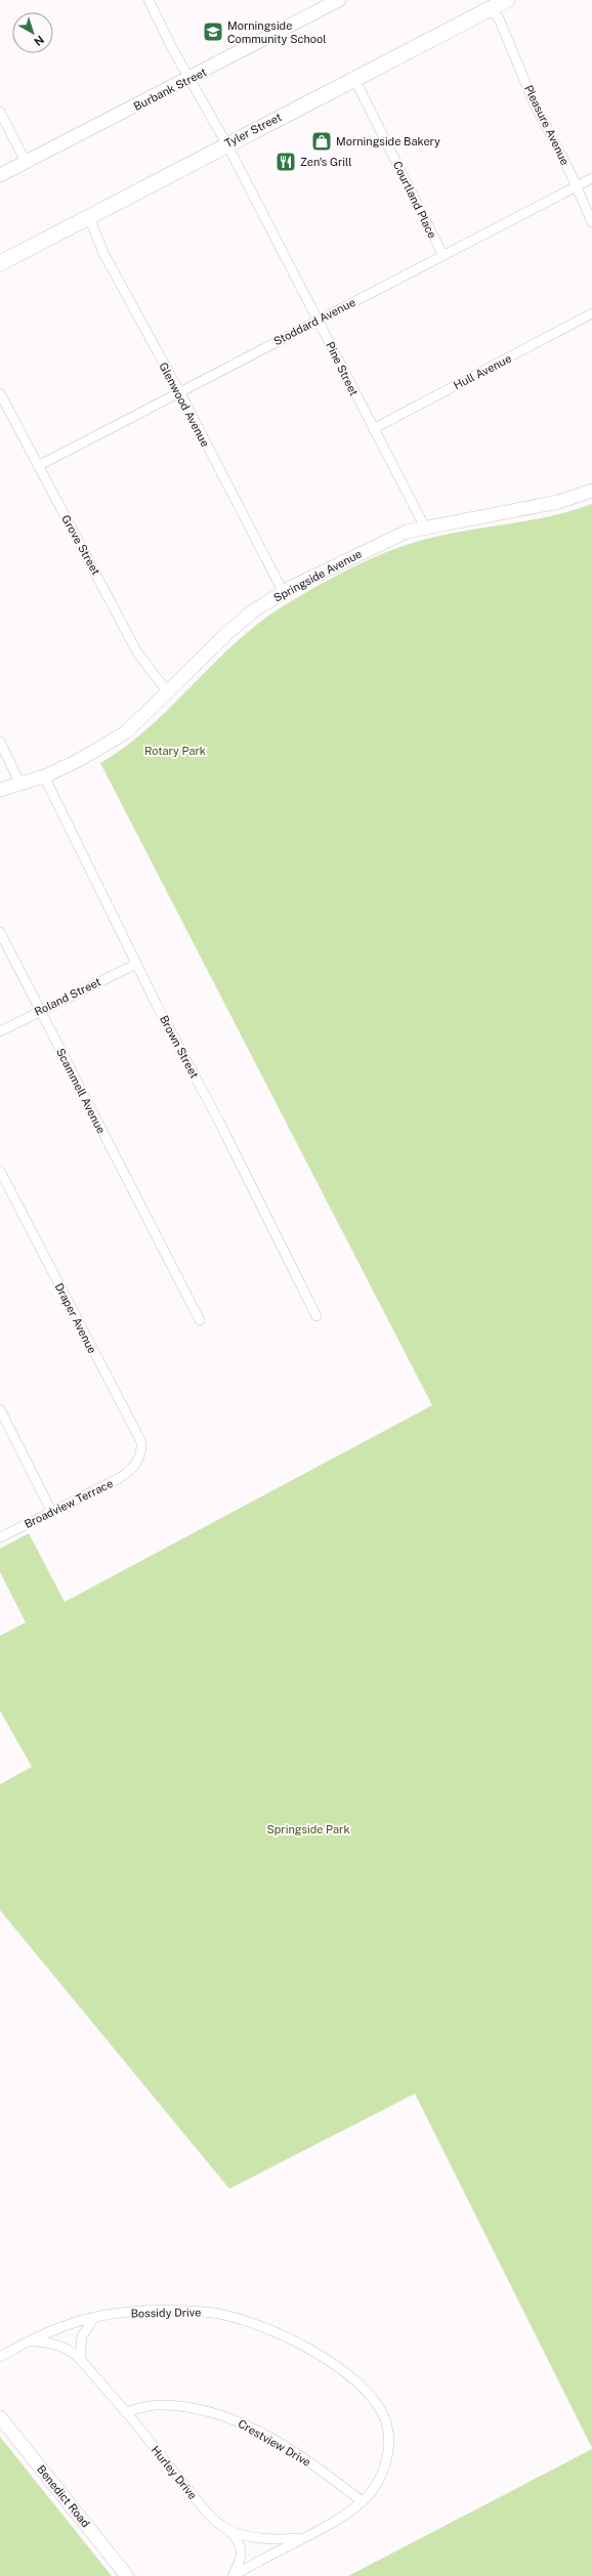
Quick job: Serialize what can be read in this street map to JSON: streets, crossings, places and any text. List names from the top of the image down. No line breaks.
{"streets":{"main road":["Tyler Street"],"street":["Burbank Street","Pleasure Avenue","Courtland Place","Stoddard Avenue","Pine Street","Hull Avenue","Glenwood Avenue","Grove Street","Springside Avenue","Roland Street","Brown Street","Scammell Avenue","Draper Avenue","Broadview Terrace","Bossidy Drive","Crestview Drive","Hurley Drive","Benedict Road"]},"crossings":[["Burbank Street","Pine Street"],["Pleasure Avenue","Tyler Street"],["Pleasure Avenue","Stoddard Avenue"],["Tyler Street","Courtland Place"],["Tyler Street","Pine Street"],["Tyler Street","Glenwood Avenue"],["Courtland Place","Stoddard Avenue"],["Stoddard Avenue","Pine Street"],["Stoddard Avenue","Glenwood Avenue"],["Stoddard Avenue","Grove Street"],["Pine Street","Hull Avenue"],["Pine Street","Springside Avenue"],["Glenwood Avenue","Springside Avenue"],["Grove Street","Springside Avenue"],["Springside Avenue","Brown Street"],["Roland Street","Brown Street"],["Roland Street","Scammell Avenue"],["Draper Avenue","Broadview Terrace"],["Bossidy Drive","Crestview Drive"],["Bossidy Drive","Hurley Drive"],["Crestview Drive","Hurley Drive"]],"parks":["Rotary Park","Springside Park"],"places":{"school or university":["Morningside Community School"],"shop":["Morningside Bakery"],"restaurant":["Zen's Grill"]},"north":"bottom right"}
